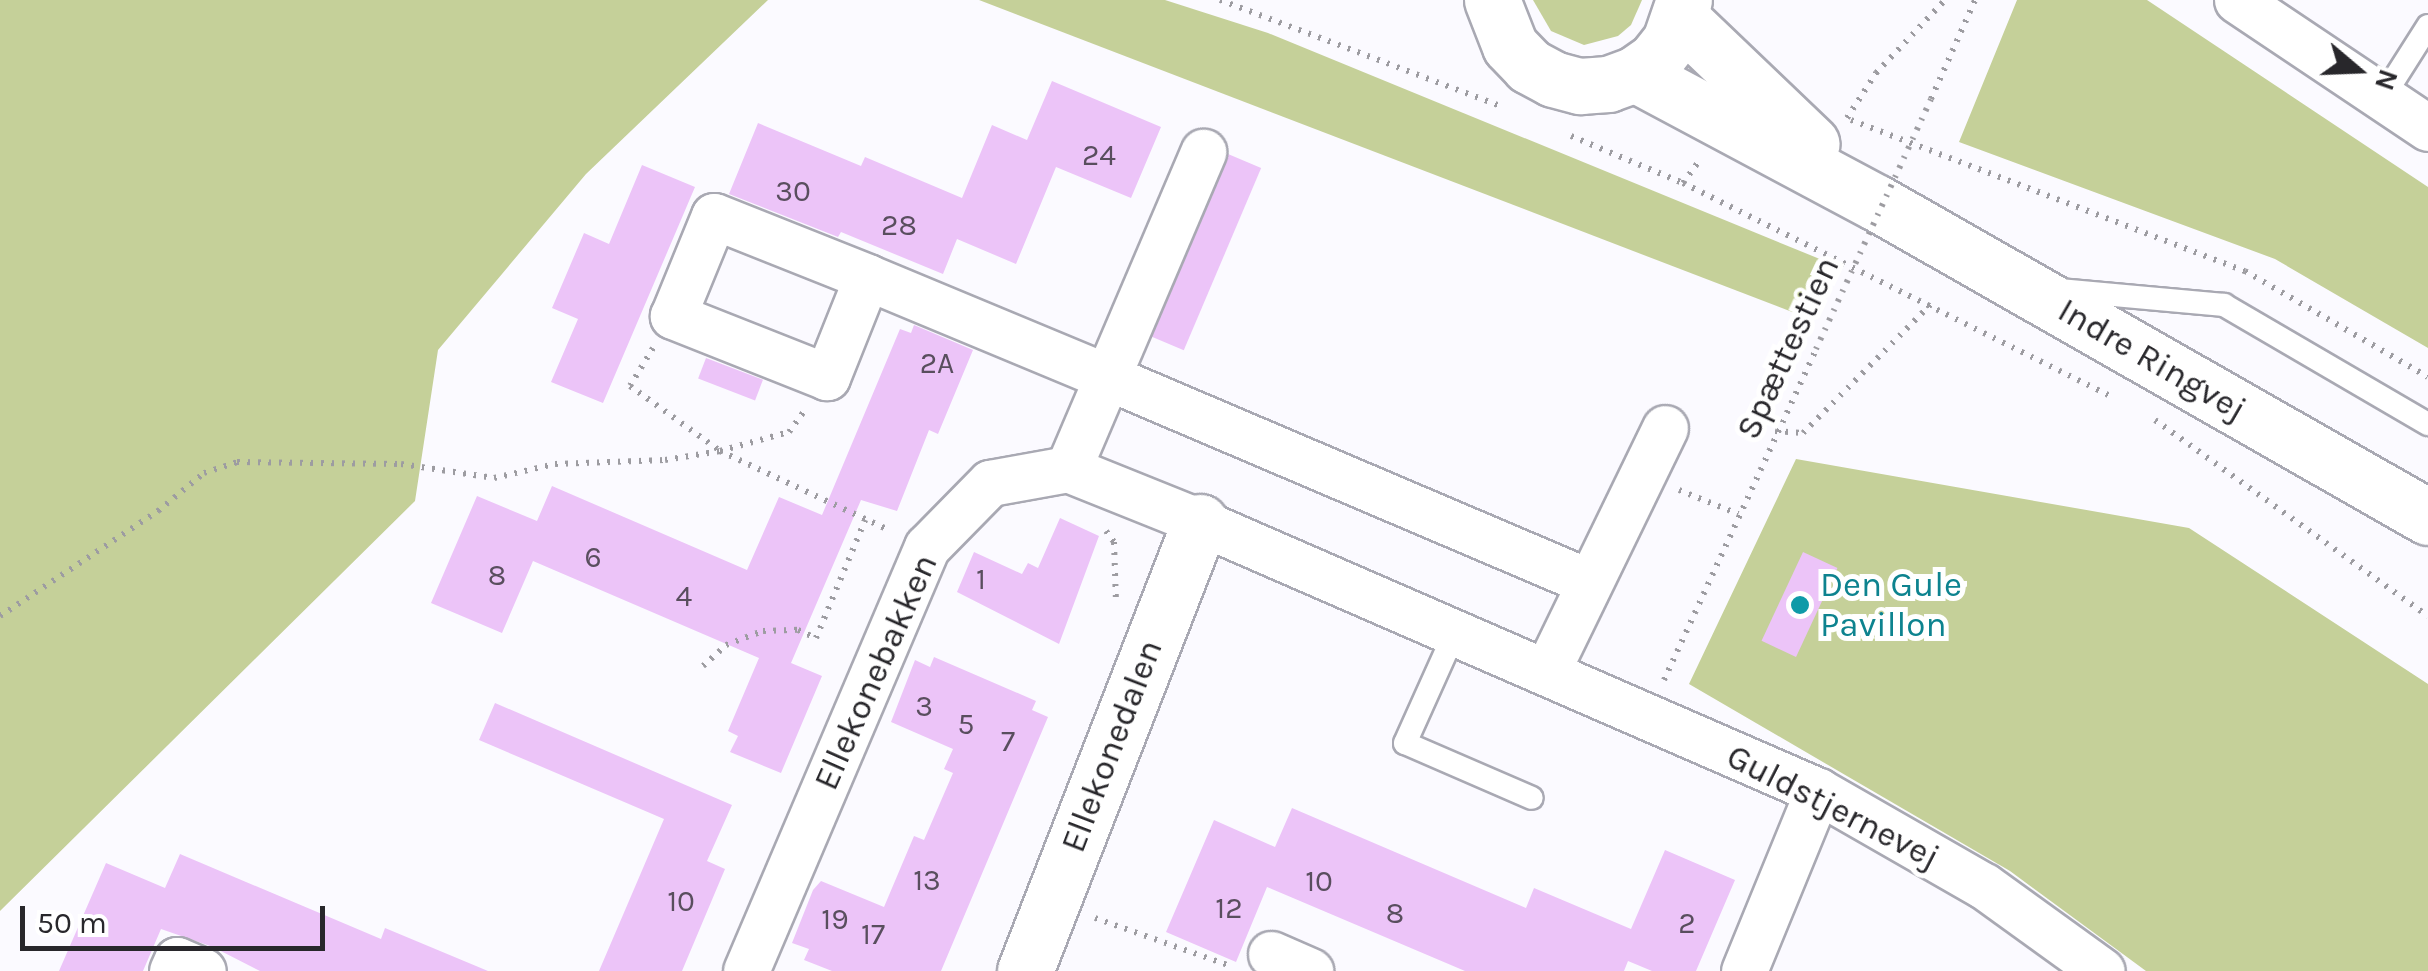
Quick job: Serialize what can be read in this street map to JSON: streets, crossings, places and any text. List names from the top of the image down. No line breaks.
{"streets":{"street":["Indre Ringvej","Ellekonebakken","Ellekonedalen","Guldstjernevej"],"path":["Spættestien"]},"crossings":[["Spættestien","Guldstjernevej"],["Ellekonedalen","Guldstjernevej"]],"places":["Den Gule Pavillon"],"house_numbers":["24","30","28","2A","6","8","1","4","3","5","7","13","10","10","12","8","19","2","17"],"scale_bar":"50 m","north":"right"}
